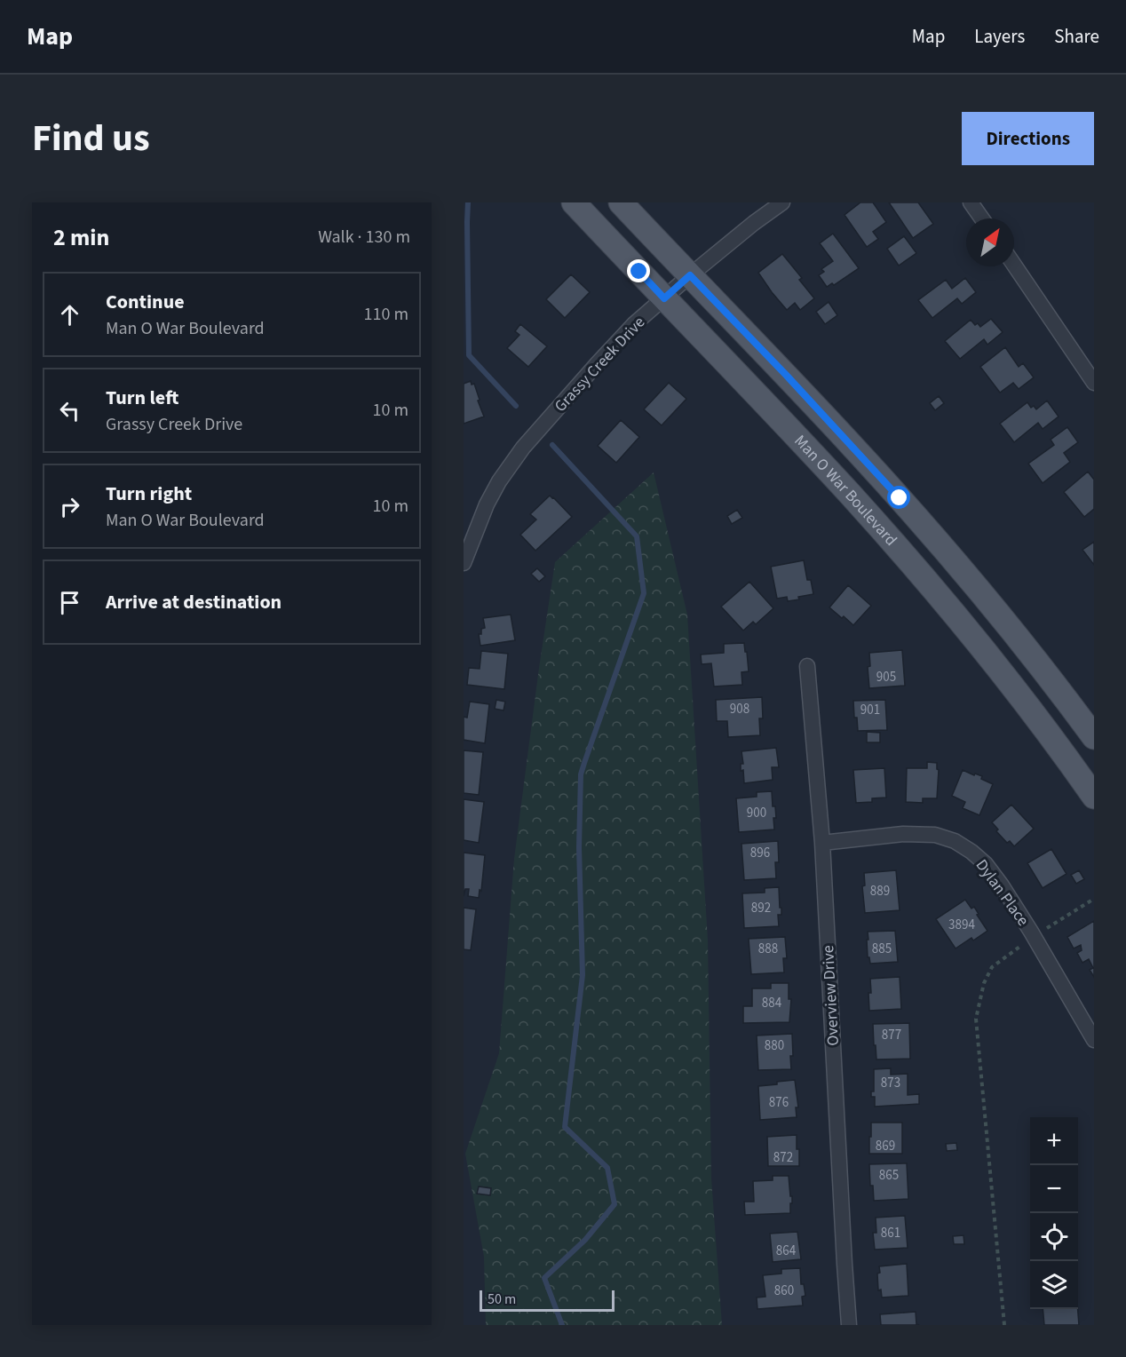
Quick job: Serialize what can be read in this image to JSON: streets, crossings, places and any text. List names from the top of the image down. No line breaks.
{"streets":{"main road":["Man O War Boulevard"],"street":["Grassy Creek Drive","Dylan Place","Overview Drive"]},"crossings":[["Grassy Creek Drive","Man O War Boulevard"],["Dylan Place","Overview Drive"]],"house_numbers":["905","908","901","900","896","889","892","3894","888","885","884","877","880","873","876","869","872","865","861","864","860"],"scale_bar":"50 m","north":"top right","page":{"header":"Map","nav":["Map","Layers","Share"],"title":"Find us","buttons":"Directions","heading":["2 min","Walk · 130 m"],"list":[["Continue","Man O War Boulevard","110 m"],["Turn left","Grassy Creek Drive","10 m"],["Turn right","Man O War Boulevard","10 m"],"Arrive at destination"],"map_buttons":["+","−"],"scale":"50 m"}}
